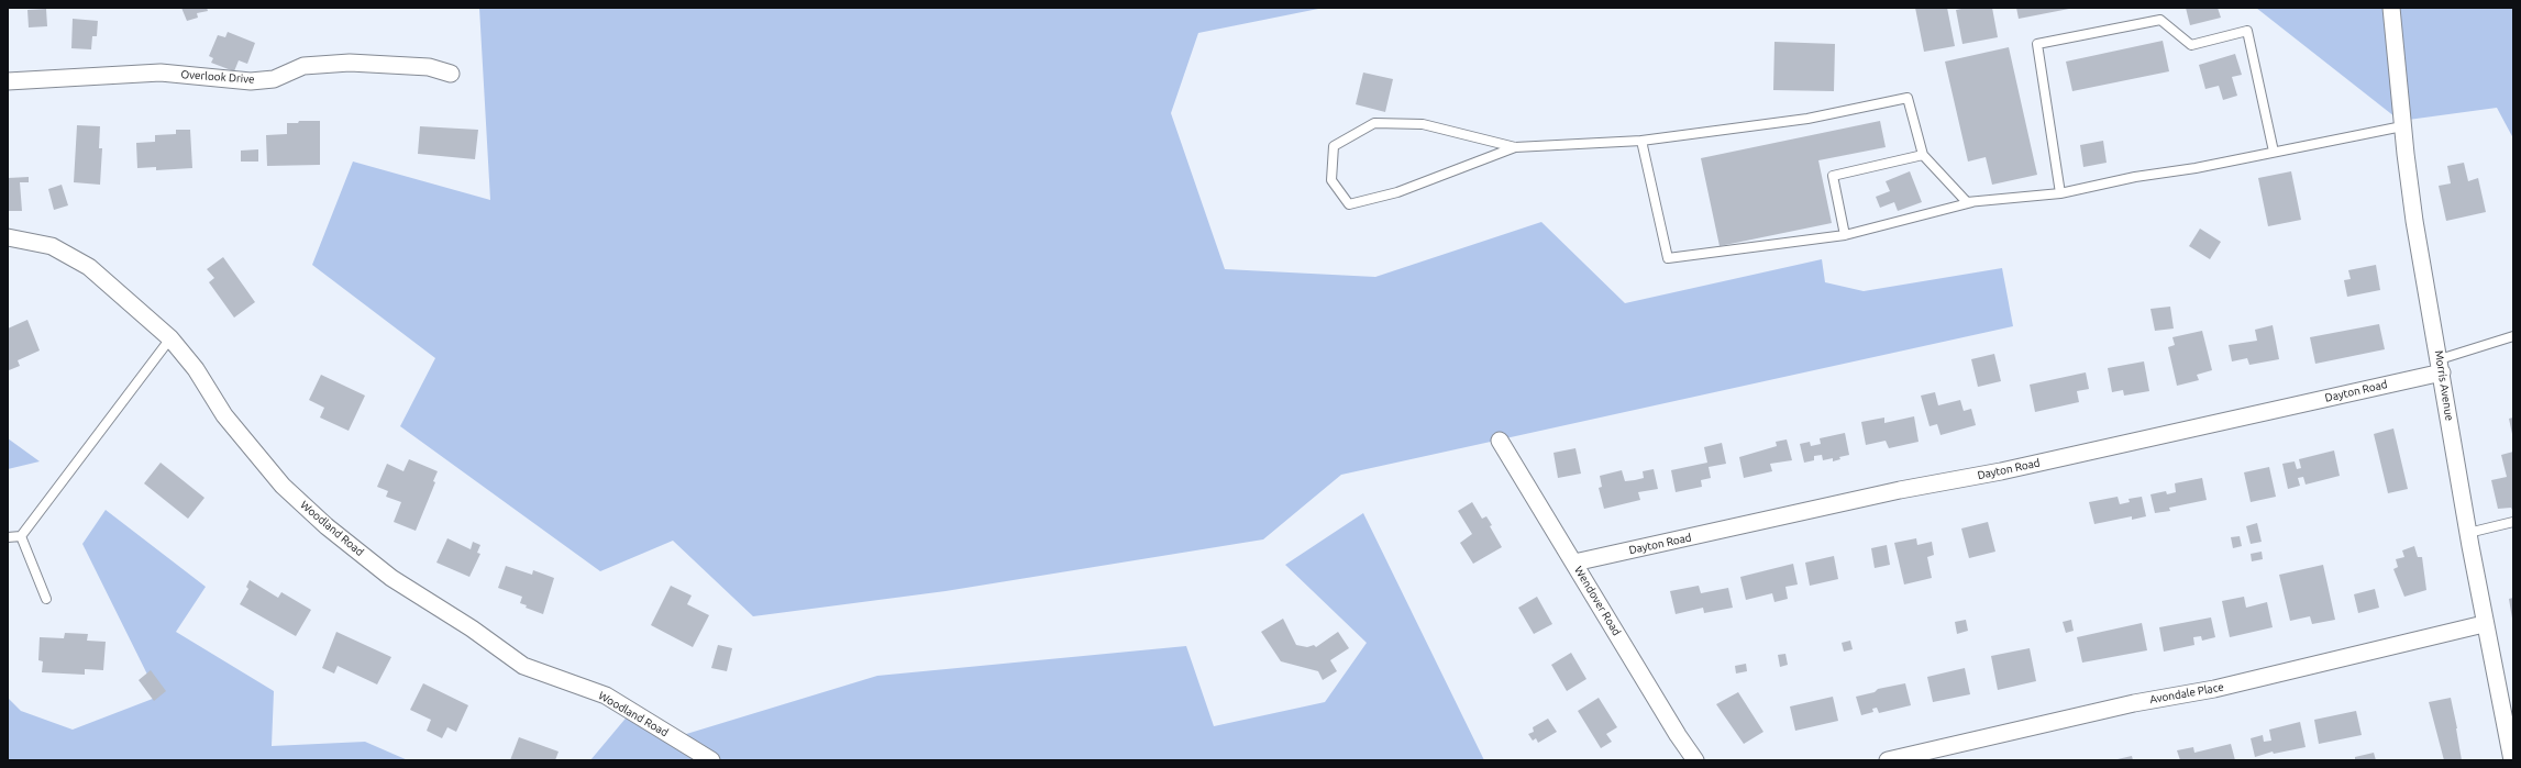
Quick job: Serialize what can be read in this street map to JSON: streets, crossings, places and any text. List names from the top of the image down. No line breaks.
{"streets":{"street":["Overlook Drive","Morris Avenue","Dayton Road","Woodland Road","Wendover Road","Avondale Place"]},"crossings":[["Morris Avenue","Dayton Road"],["Morris Avenue","Avondale Place"],["Dayton Road","Wendover Road"]]}
